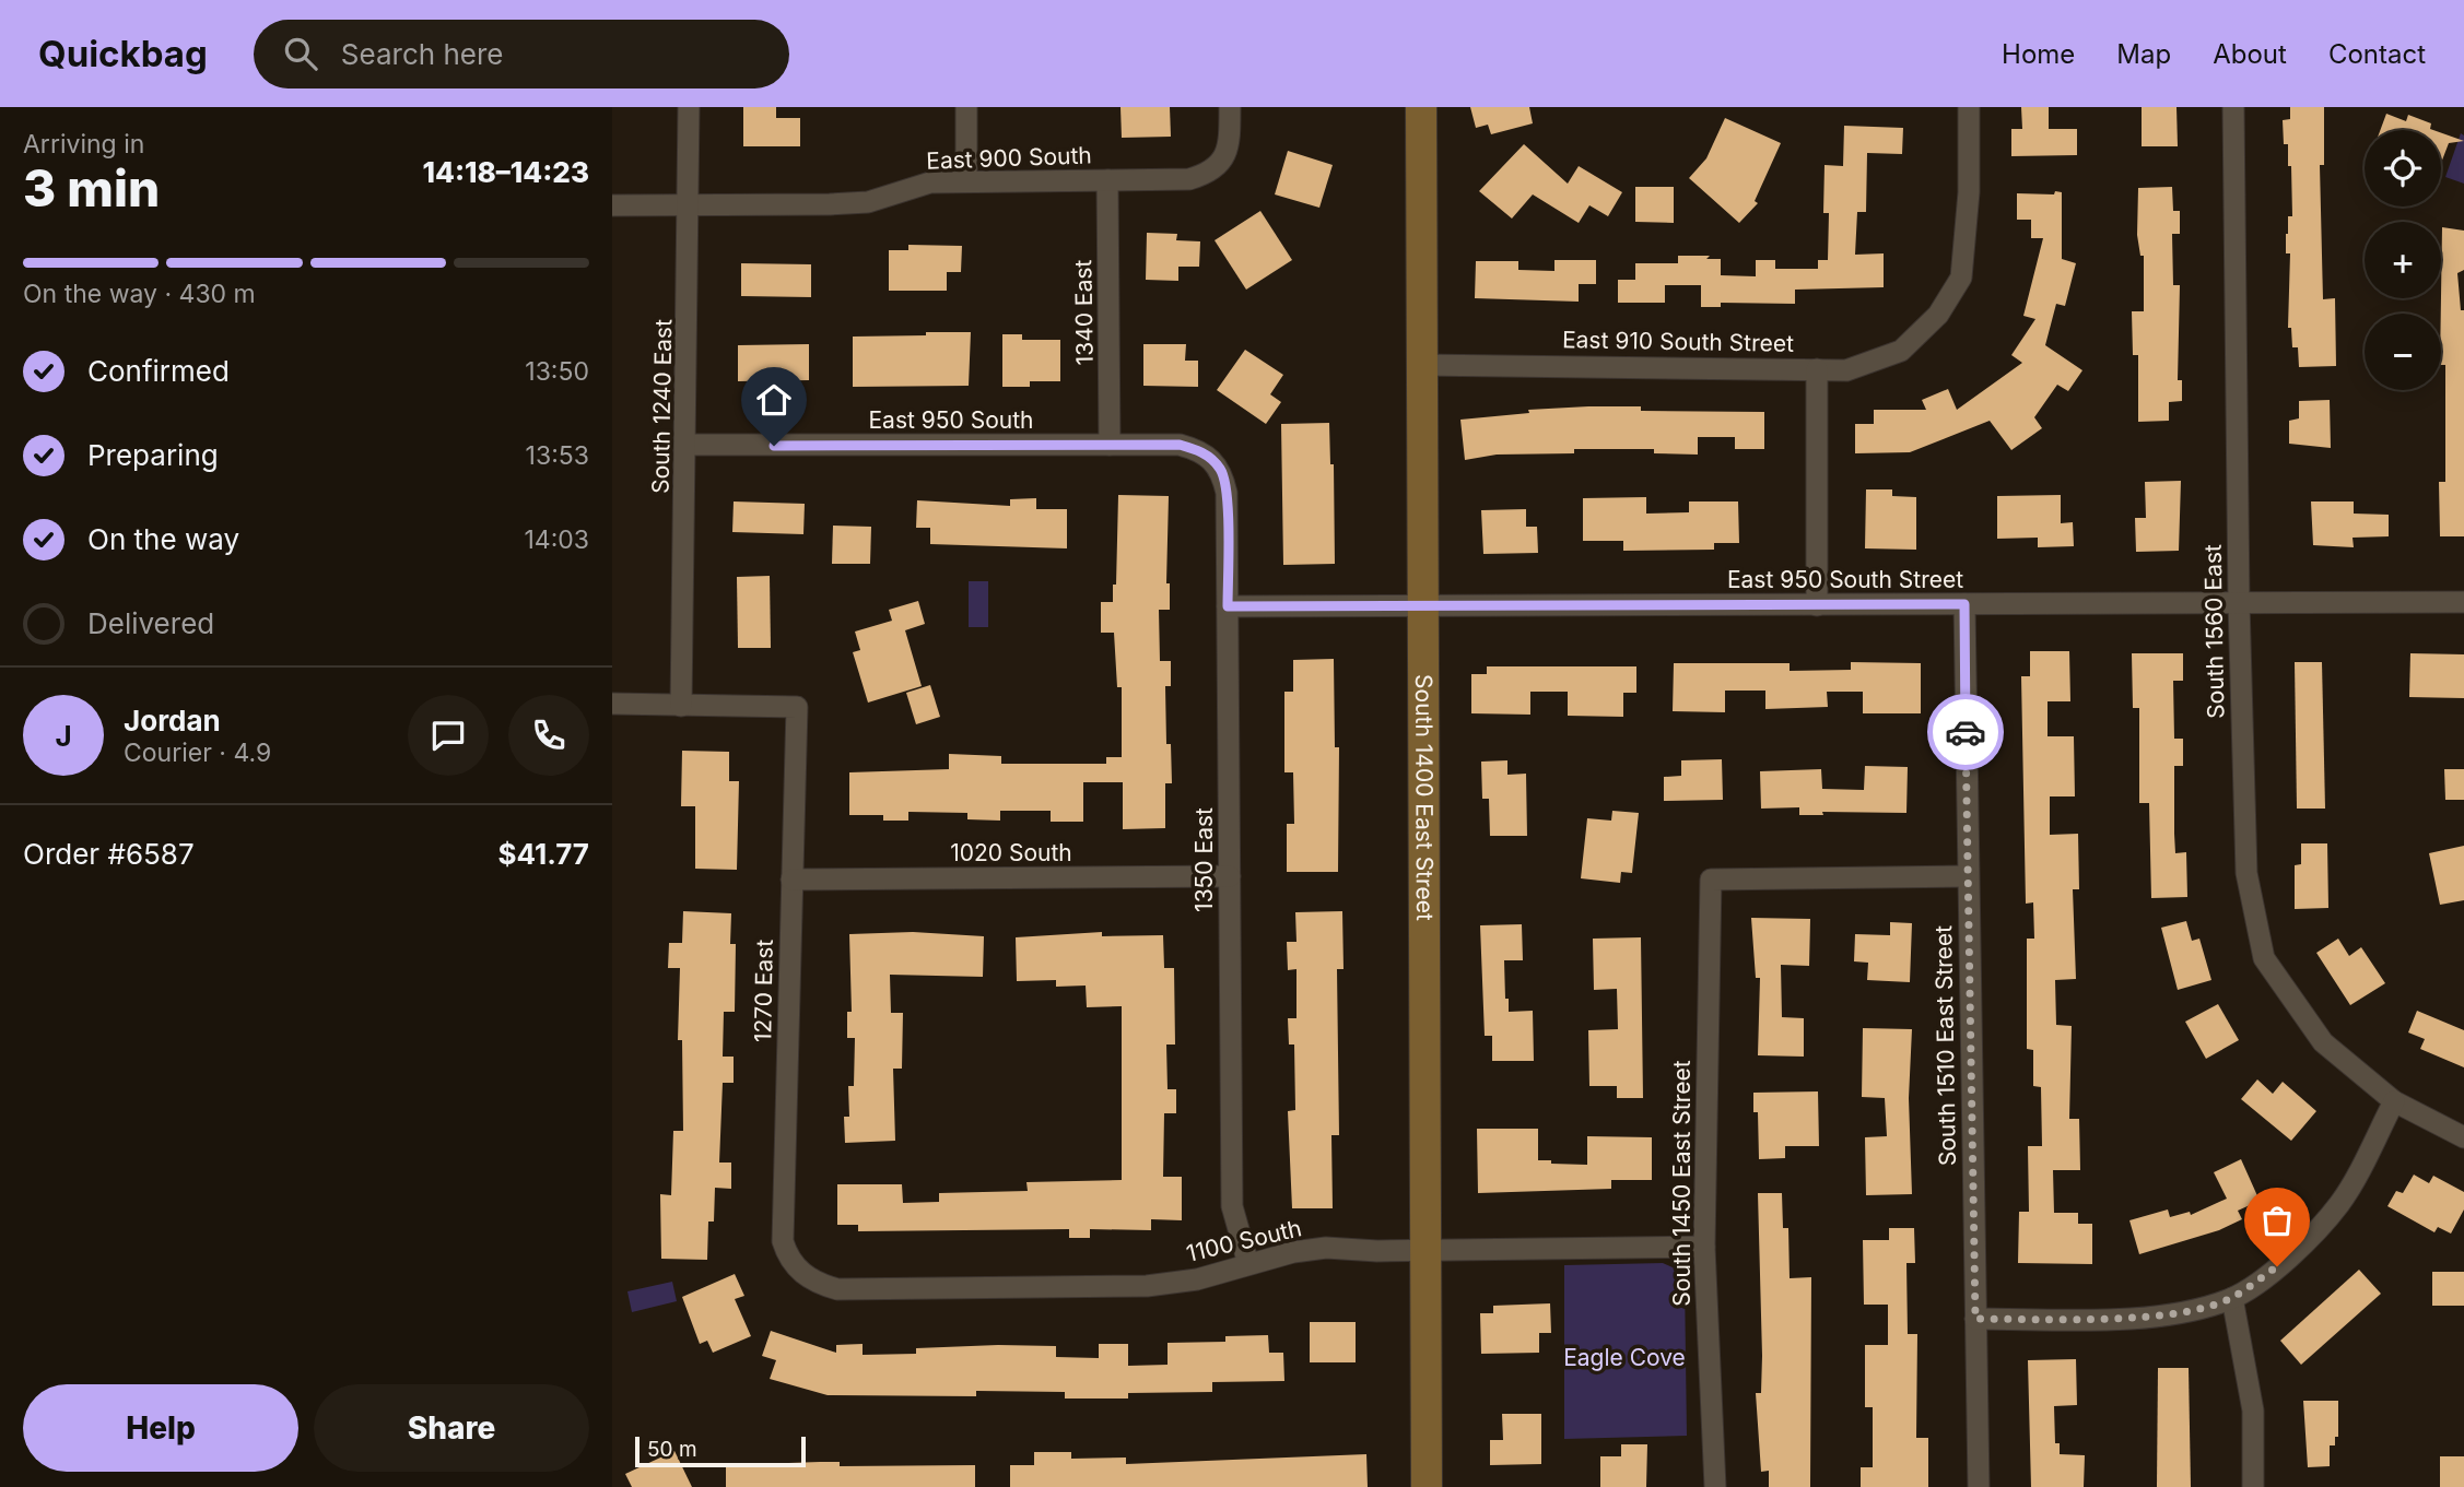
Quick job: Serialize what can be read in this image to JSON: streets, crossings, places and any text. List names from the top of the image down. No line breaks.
{"streets":{"street":["East 900 South","1340 East","East 910 South Street","South 1240 East","East 950 South","East 950 South Street","South 1560 East","South 1400 East Street","1020 South","1350 East","1270 East","South 1510 East Street","South 1450 East Street","1100 South"]},"crossings":[["East 900 South","1340 East"],["East 900 South","South 1240 East"],["1340 East","East 950 South"],["East 910 South Street","South 1400 East Street"],["South 1240 East","East 950 South"],["South 1240 East","1270 East"],["East 950 South","1350 East"],["East 950 South Street","South 1560 East"],["East 950 South Street","South 1400 East Street"],["East 950 South Street","1350 East"],["East 950 South Street","South 1510 East Street"],["South 1400 East Street","1100 South"],["1020 South","1350 East"],["1020 South","1270 East"],["1350 East","1100 South"],["1270 East","1100 South"],["South 1510 East Street","South 1450 East Street"],["South 1450 East Street","1100 South"]],"parks":["Eagle Cove"],"scale_bar":"50 m","page":{"header":"Quickbag","search":"Search here","nav":["Home","Map","About","Contact"],"heading":["3 min","Arriving in","14:18–14:23"],"panel":["Jordan","Courier · 4.9","Order #6587","$41.77"],"map_buttons":["+","−"],"bar":"On the way · 430 m","list":[["Confirmed","13:50"],["Preparing","13:53"],["On the way","14:03"],"Delivered"],"round":"J","buttons":["Help","Share"],"scale":"50 m"}}
